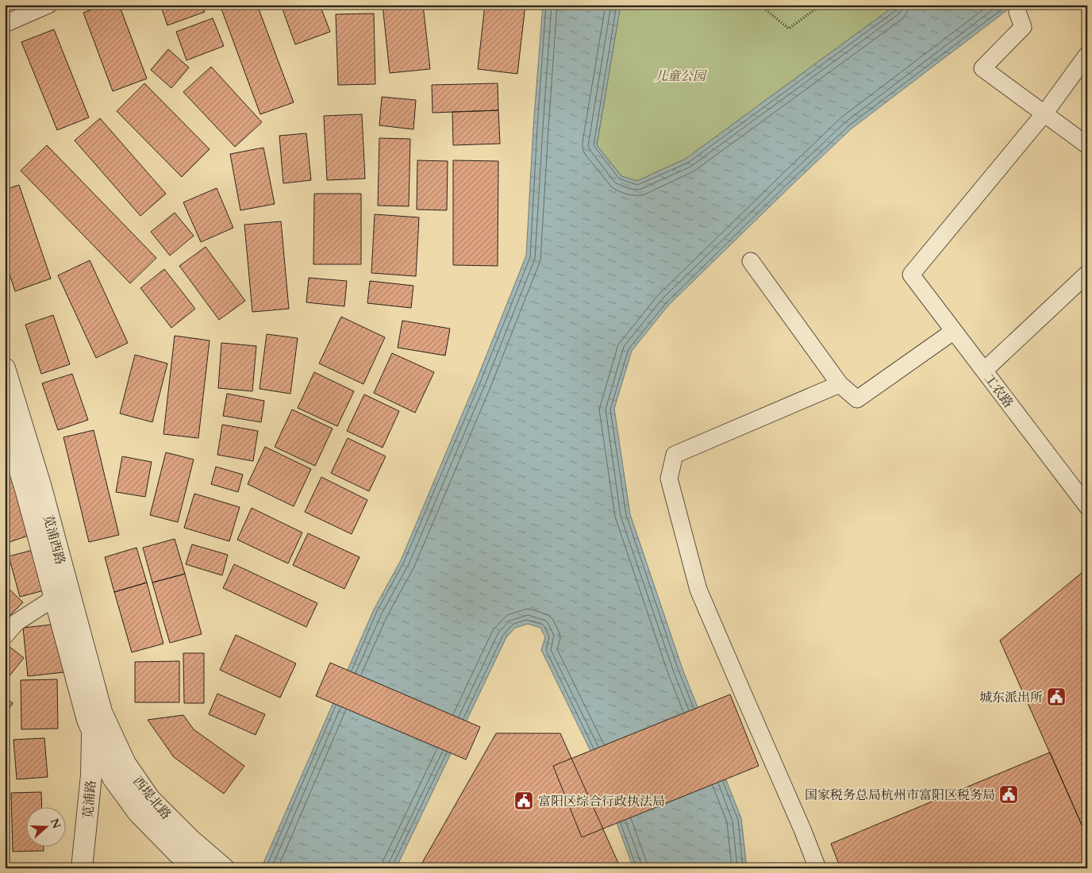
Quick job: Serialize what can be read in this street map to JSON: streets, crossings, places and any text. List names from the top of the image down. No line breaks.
{"streets":{"street":["工农路","苋浦西路","西堤北路","苋浦路"]},"crossings":[["苋浦西路","西堤北路"],["苋浦西路","苋浦路"],["西堤北路","苋浦路"]],"parks":["儿童公园"],"places":{"public building":["城东派出所","国家税务总局杭州市富阳区税务局","富阳区综合行政执法局"]},"north":"right"}
